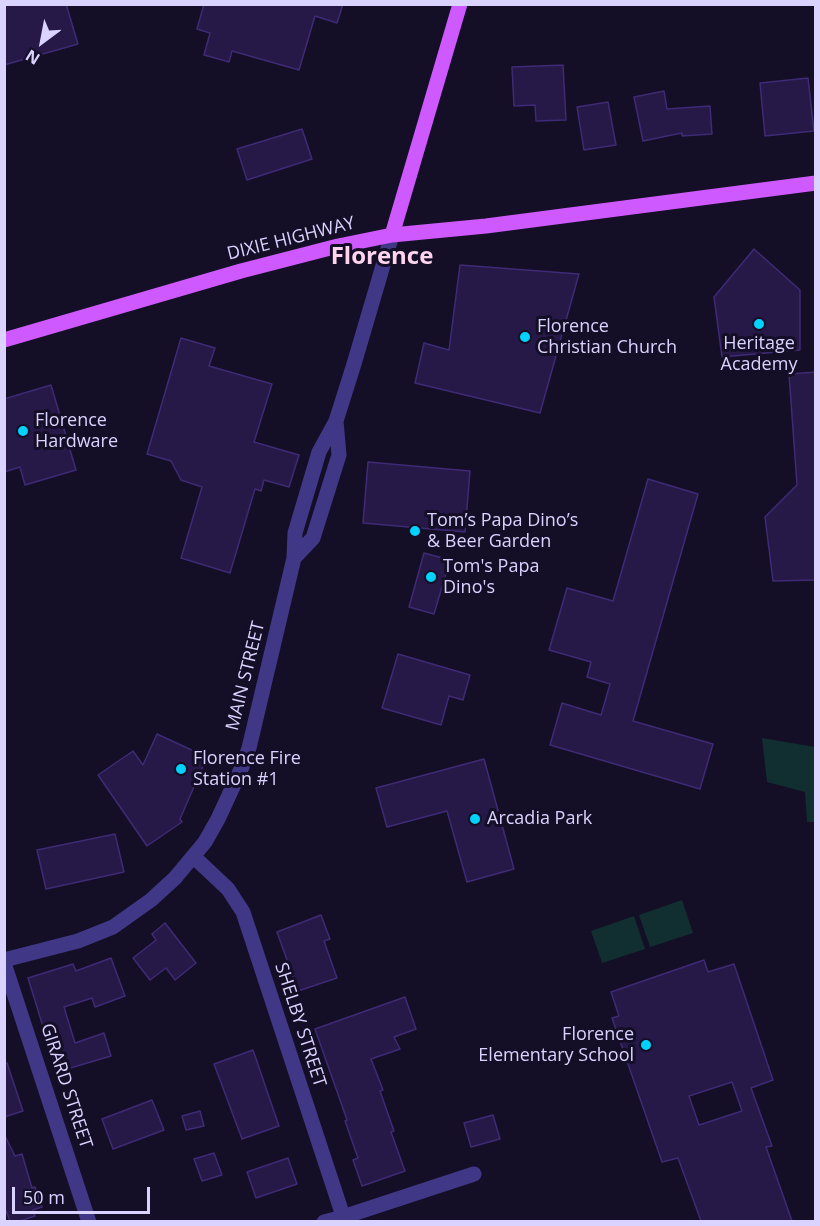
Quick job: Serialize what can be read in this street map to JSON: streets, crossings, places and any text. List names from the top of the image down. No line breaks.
{"streets":{"main road":["DIXIE HIGHWAY"],"street":["MAIN STREET","SHELBY STREET","GIRARD STREET"]},"crossings":[["DIXIE HIGHWAY","MAIN STREET"],["MAIN STREET","SHELBY STREET"],["MAIN STREET","GIRARD STREET"]],"districts":["Florence"],"places":["Heritage Academy","Florence Christian Church","Florence Hardware","Tom’s Papa Dino’s & Beer Garden","Tom's Papa Dino's","Florence Fire Station #1","Arcadia Park","Florence Elementary School"],"scale_bar":"50 m","north":"bottom left"}
